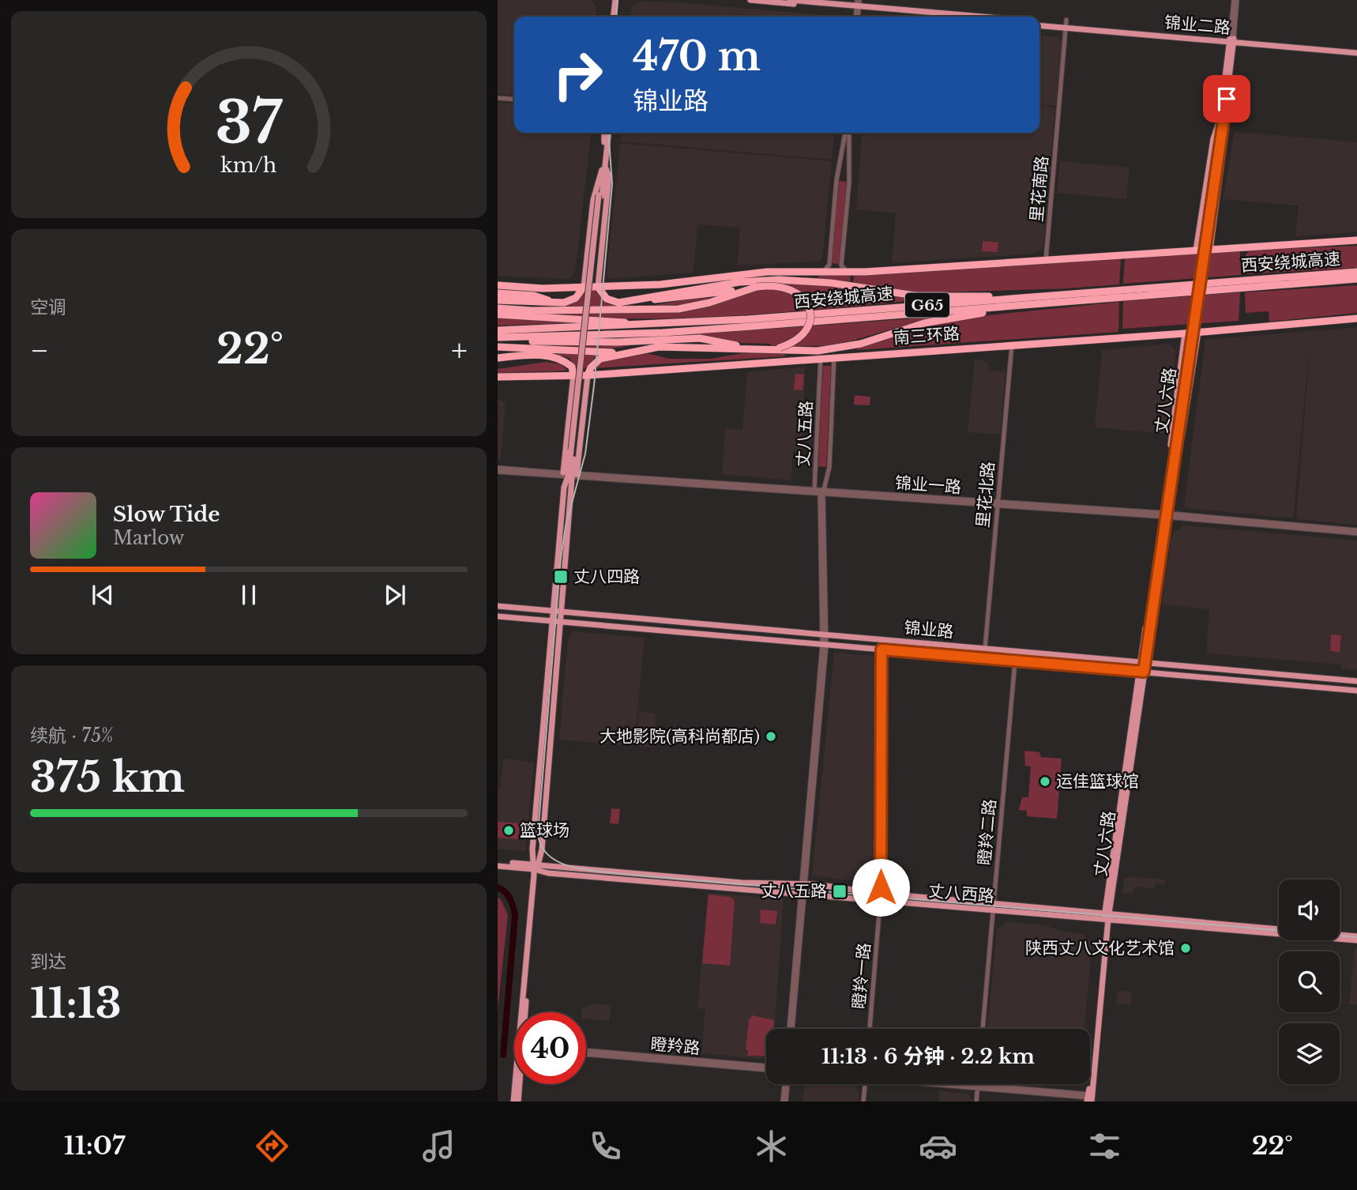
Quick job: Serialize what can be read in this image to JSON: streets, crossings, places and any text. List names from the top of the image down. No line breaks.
{"streets":{"highway":["西安绕城高速","G65","南三环路"],"main road":["锦业二路","丈八六路","锦业路","丈八西路"],"street":["里花南路","丈八五路","锦业一路","里花北路","瞪羚二路","瞪羚一路","瞪羚路"]},"crossings":[["锦业二路","里花南路"],["锦业二路","丈八六路"],["南三环路","丈八五路"],["南三环路","里花北路"],["丈八六路","锦业一路"],["丈八六路","锦业路"],["丈八六路","丈八西路"],["丈八五路","锦业一路"],["丈八五路","锦业路"],["丈八五路","丈八西路"],["锦业一路","里花北路"],["里花北路","锦业路"],["锦业路","瞪羚二路"],["锦业路","瞪羚一路"],["瞪羚二路","丈八西路"],["丈八西路","瞪羚一路"]],"places":{"transit":["丈八四路","丈八五路"],"other":["大地影院(高科尚都店)","运佳篮球馆","篮球场","陕西丈八文化艺术馆"]},"page":{"turn":["470 m","锦业路"],"tile":["空调",["续航 · 75%","375 km"],["到达","11:13"]],"heat":["−","22°","+"],"song":["Slow Tide","Marlow"],"limit":"40","trip":"11:13 · 6 分钟 · 2.2 km","tabs":["11:07","22°"],"gauge":["37","km/h"]}}
